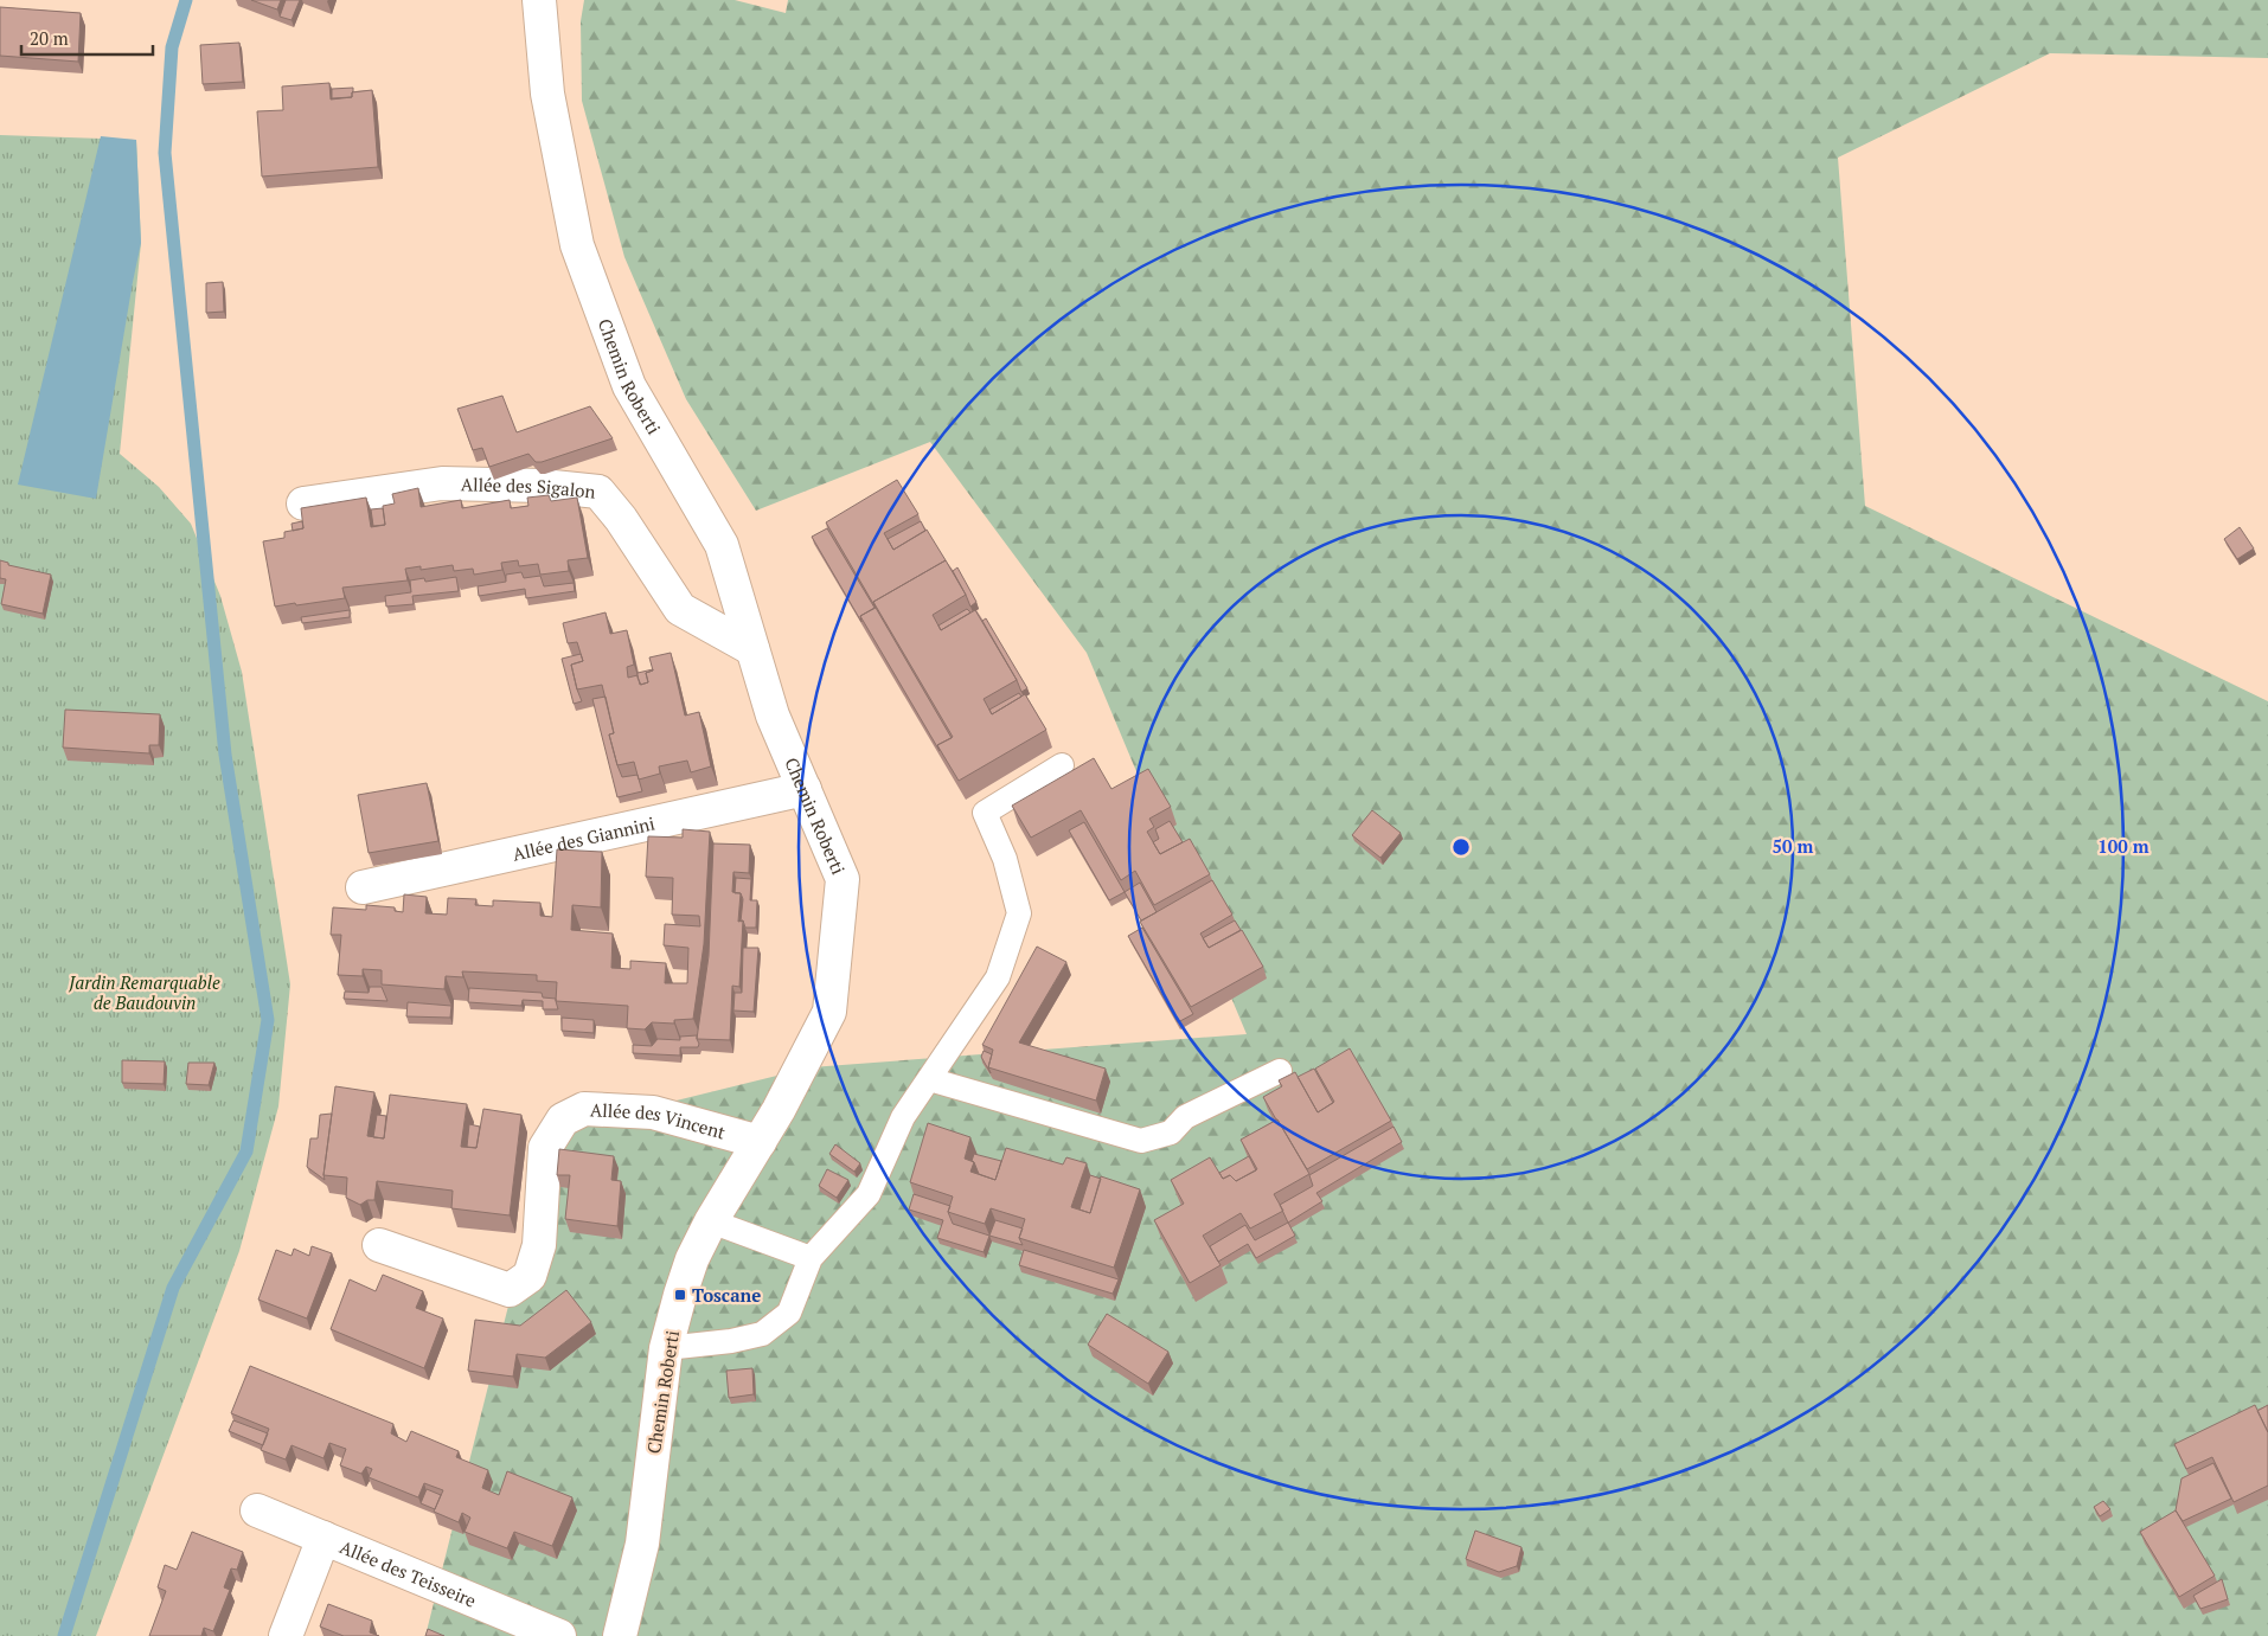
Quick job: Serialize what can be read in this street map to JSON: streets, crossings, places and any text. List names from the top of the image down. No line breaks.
{"streets":{"street":["Chemin Roberti","Allée des Sigalon","Allée des Giannini","Allée des Vincent","Allée des Teisseire"]},"crossings":[["Chemin Roberti","Allée des Sigalon"],["Chemin Roberti","Allée des Giannini"],["Chemin Roberti","Allée des Vincent"]],"parks":["Jardin Remarquable de Baudouvin"],"places":{"transit":["Toscane"]},"scale_bar":"20 m","rings":["50 m","100 m"]}
